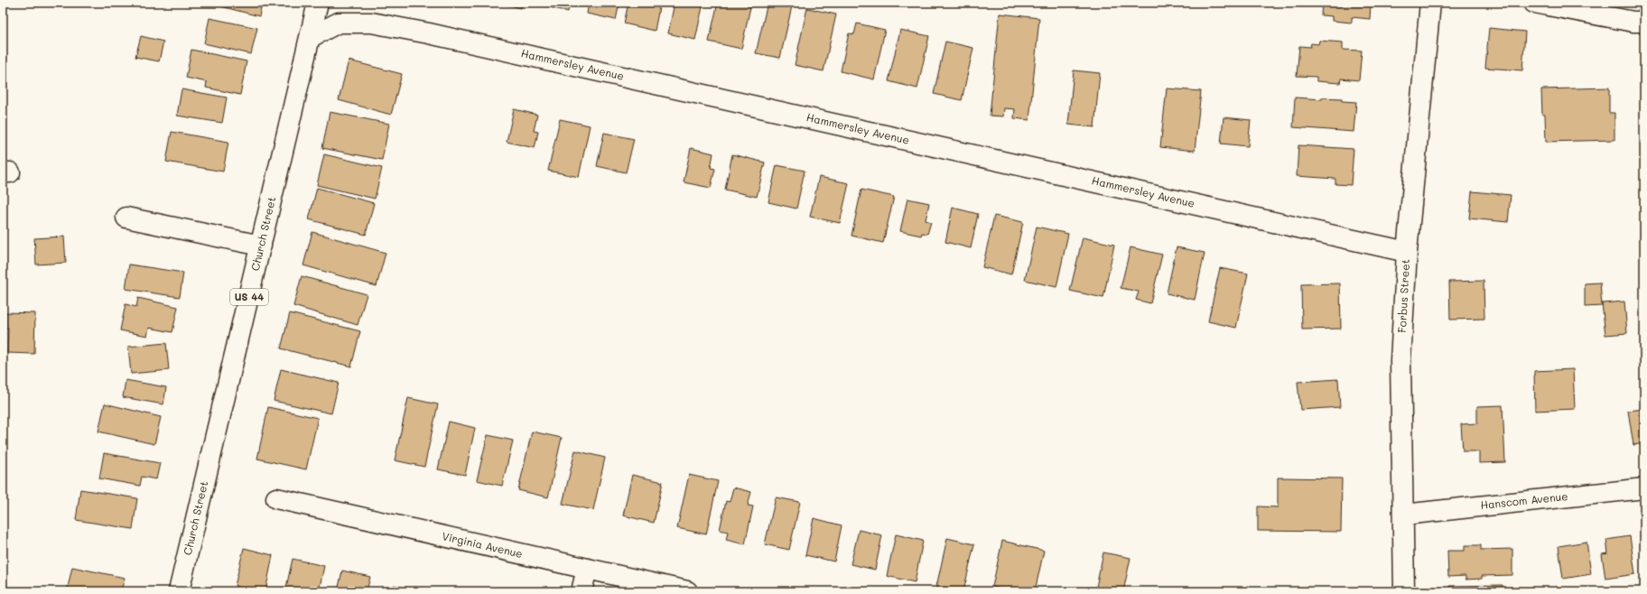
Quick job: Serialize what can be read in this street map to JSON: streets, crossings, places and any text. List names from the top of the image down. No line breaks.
{"streets":{"main road":["Hammersley Avenue","Church Street","Forbus Street","US 44","Hanscom Avenue","Virginia Avenue"]},"crossings":[["Hammersley Avenue","Church Street"],["Hammersley Avenue","Forbus Street"],["Forbus Street","Hanscom Avenue"]]}
